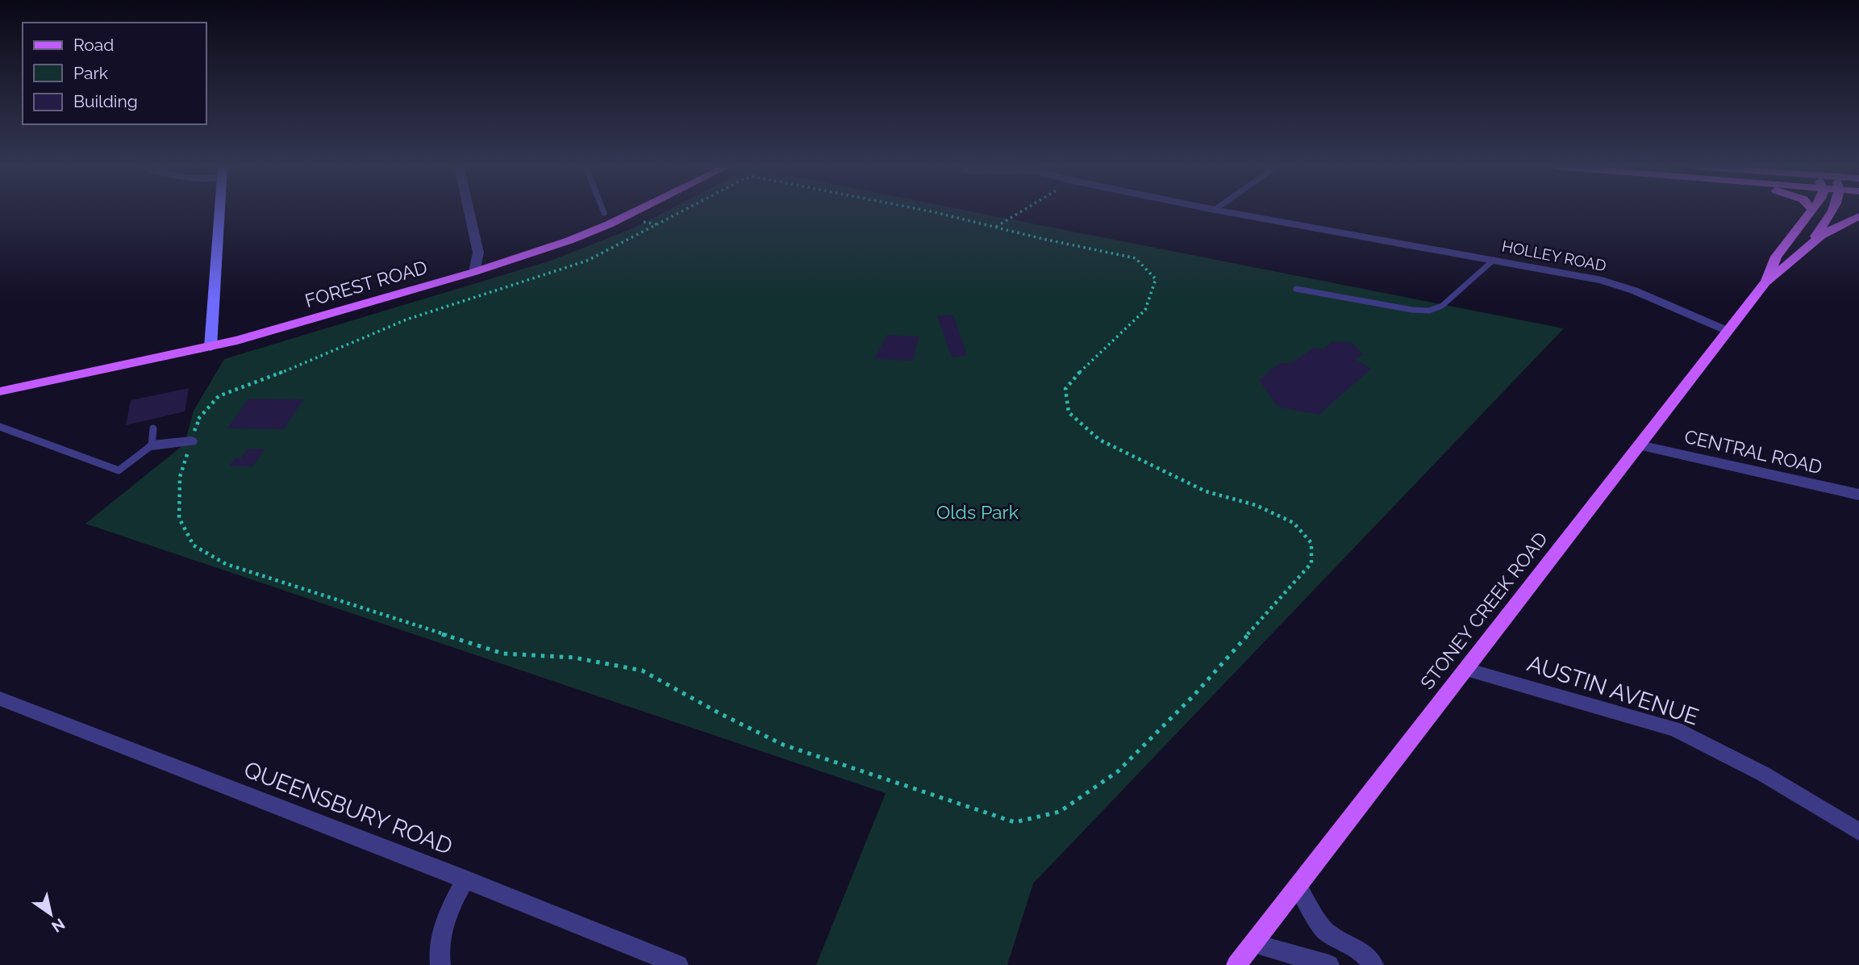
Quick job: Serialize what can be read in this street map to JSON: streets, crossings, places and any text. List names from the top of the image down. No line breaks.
{"streets":{"main road":["FOREST ROAD","STONEY CREEK ROAD"],"street":["HOLLEY ROAD","CENTRAL ROAD","AUSTIN AVENUE","QUEENSBURY ROAD"]},"crossings":[["HOLLEY ROAD","STONEY CREEK ROAD"],["CENTRAL ROAD","STONEY CREEK ROAD"],["STONEY CREEK ROAD","AUSTIN AVENUE"]],"parks":["Olds Park"],"legend":["Road","Park","Building"],"north":"bottom right"}
